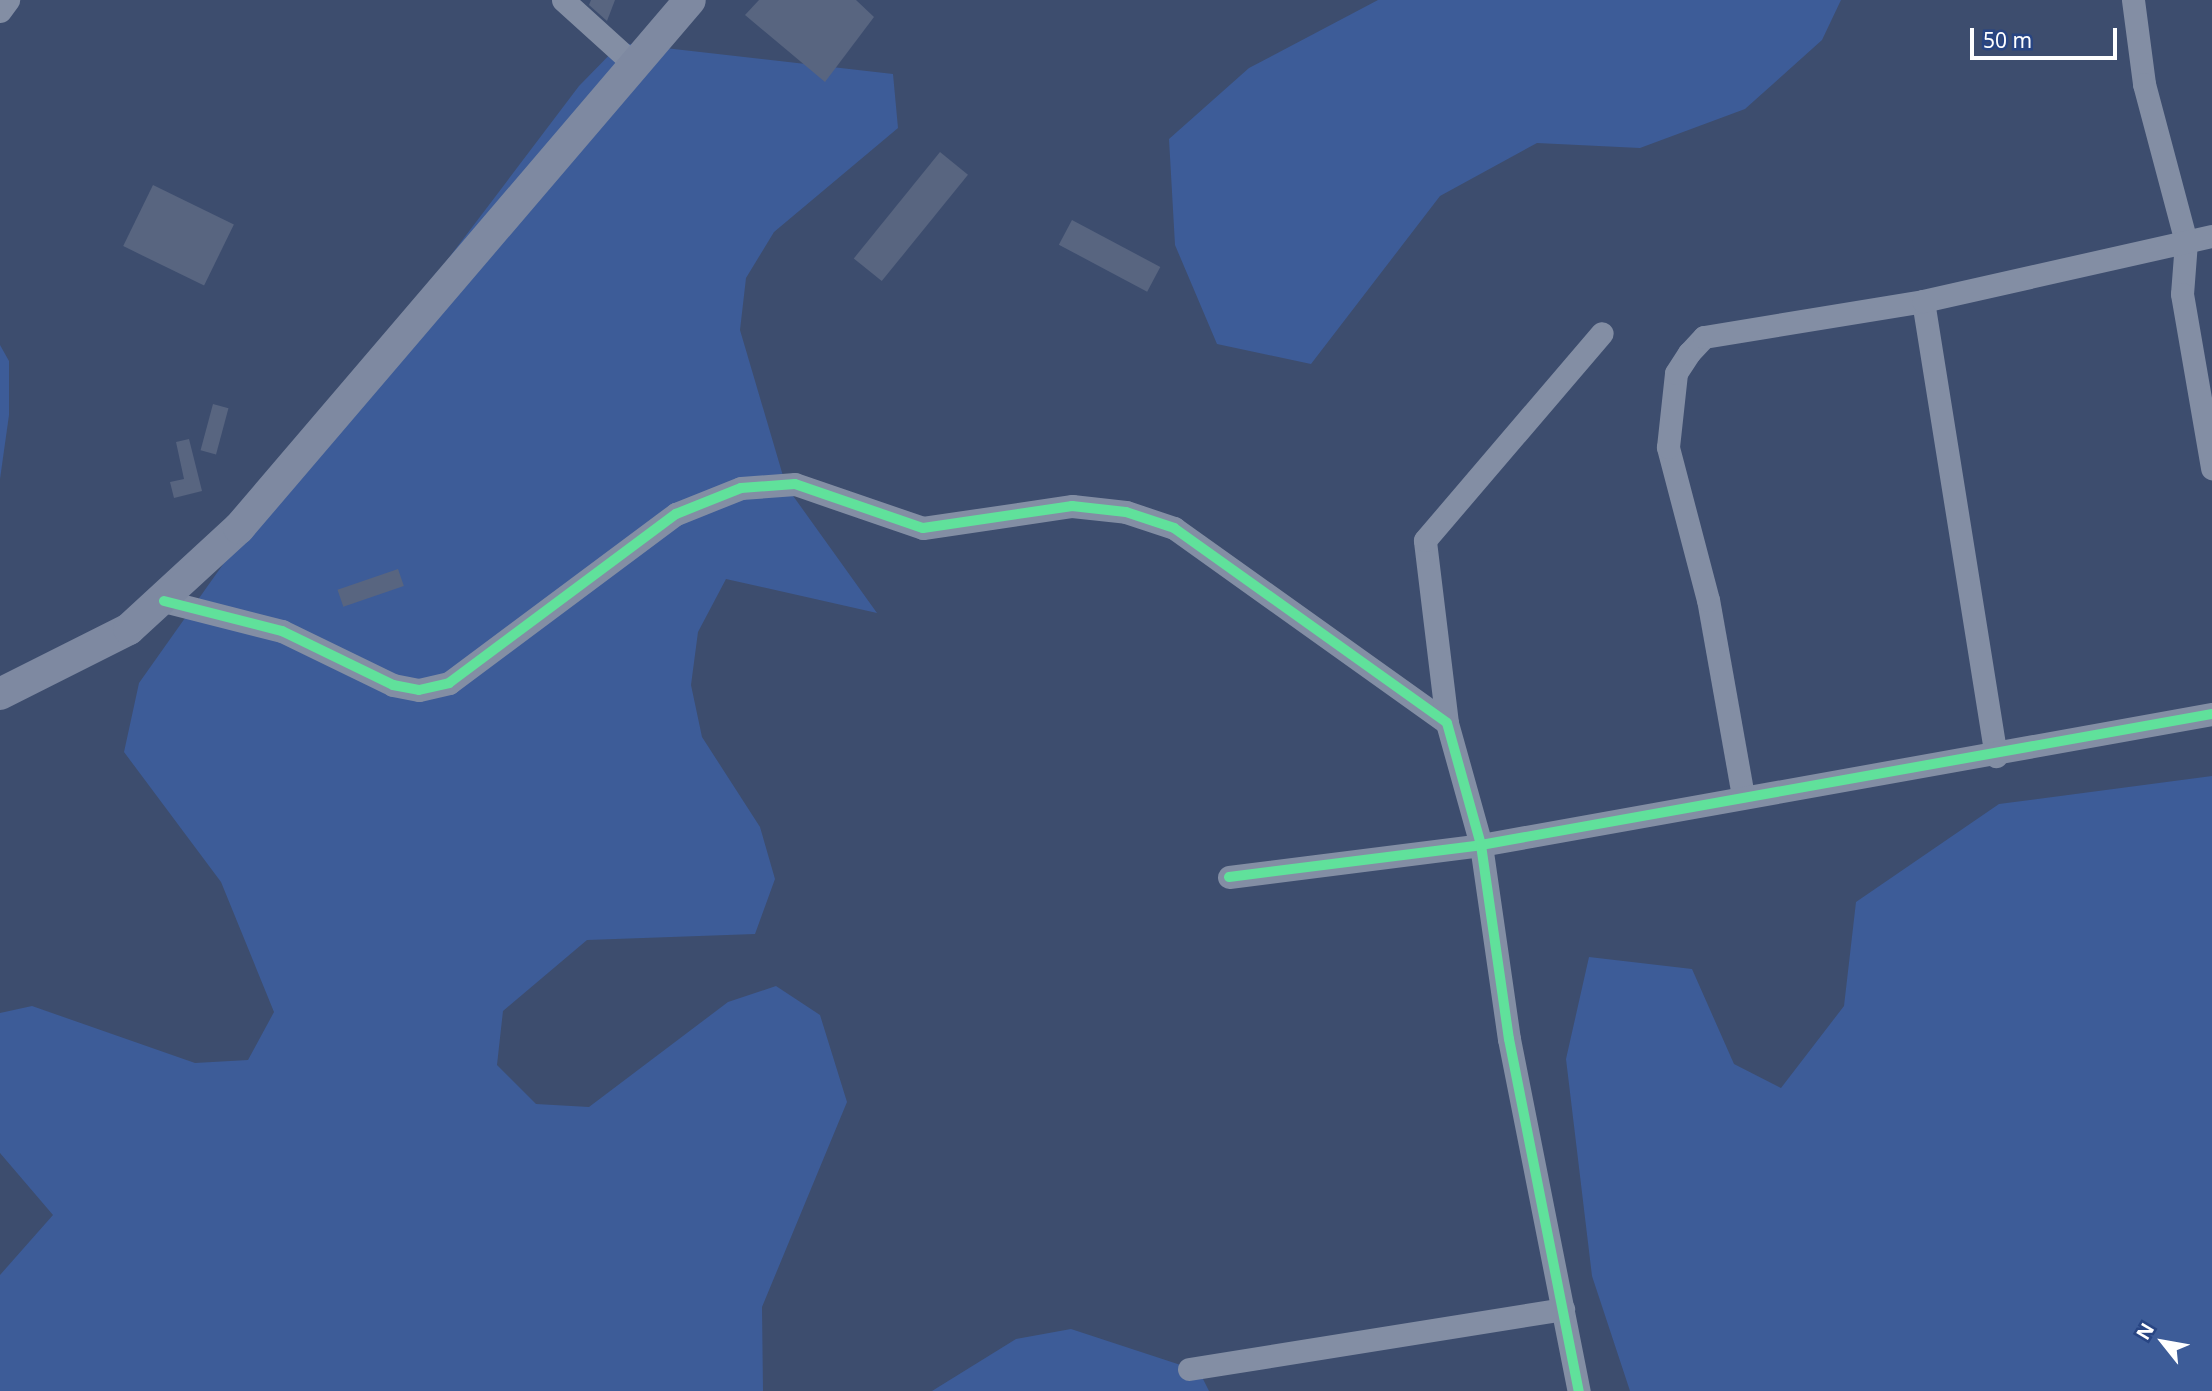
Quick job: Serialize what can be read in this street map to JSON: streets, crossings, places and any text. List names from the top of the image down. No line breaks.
{"scale_bar":"50 m","north":"top left"}
